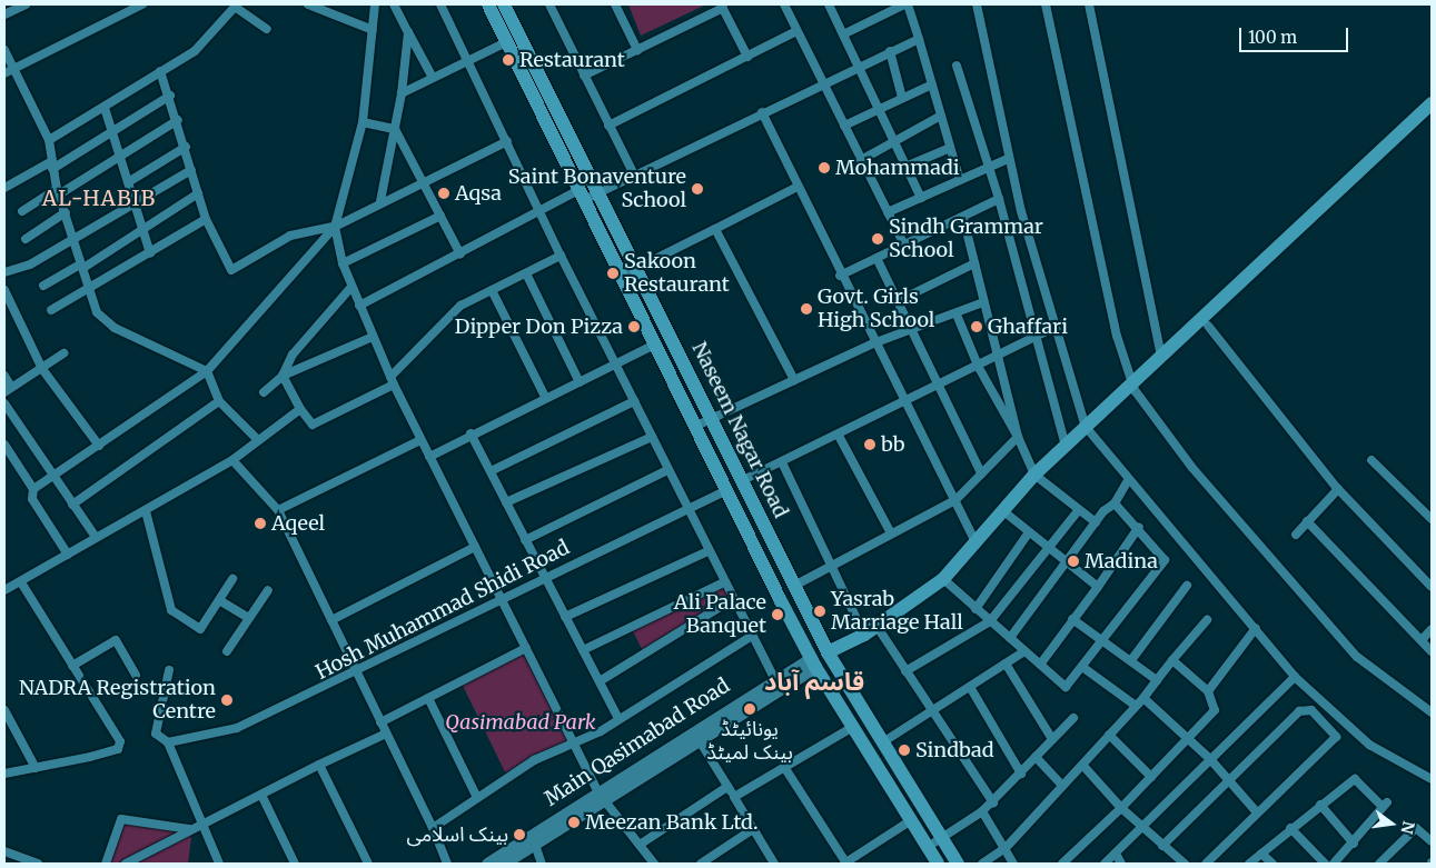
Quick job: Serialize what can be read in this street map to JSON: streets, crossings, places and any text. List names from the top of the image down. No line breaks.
{"streets":{"main road":["Naseem Nagar Road","Main Qasimabad Road"],"street":["Hosh Muhammad Shidi Road"]},"crossings":[["Naseem Nagar Road","Hosh Muhammad Shidi Road"],["Naseem Nagar Road","Main Qasimabad Road"]],"districts":["AL-HABIB","قاسم آباد"],"parks":["Qasimabad Park"],"places":["Restaurant","Mohammadi","Saint Bonaventure School","Aqsa","Sindh Grammar School","Sakoon Restaurant","Govt. Girls High School","Dipper Don Pizza","Ghaffari","bb","Aqeel","Madina","Yasrab Marriage Hall","Ali Palace Banquet","NADRA Registration Centre","یونائیٹڈ بینک لمیٹڈ","Sindbad","Meezan Bank Ltd.","بینک اسلامی"],"scale_bar":"100 m","north":"right"}
